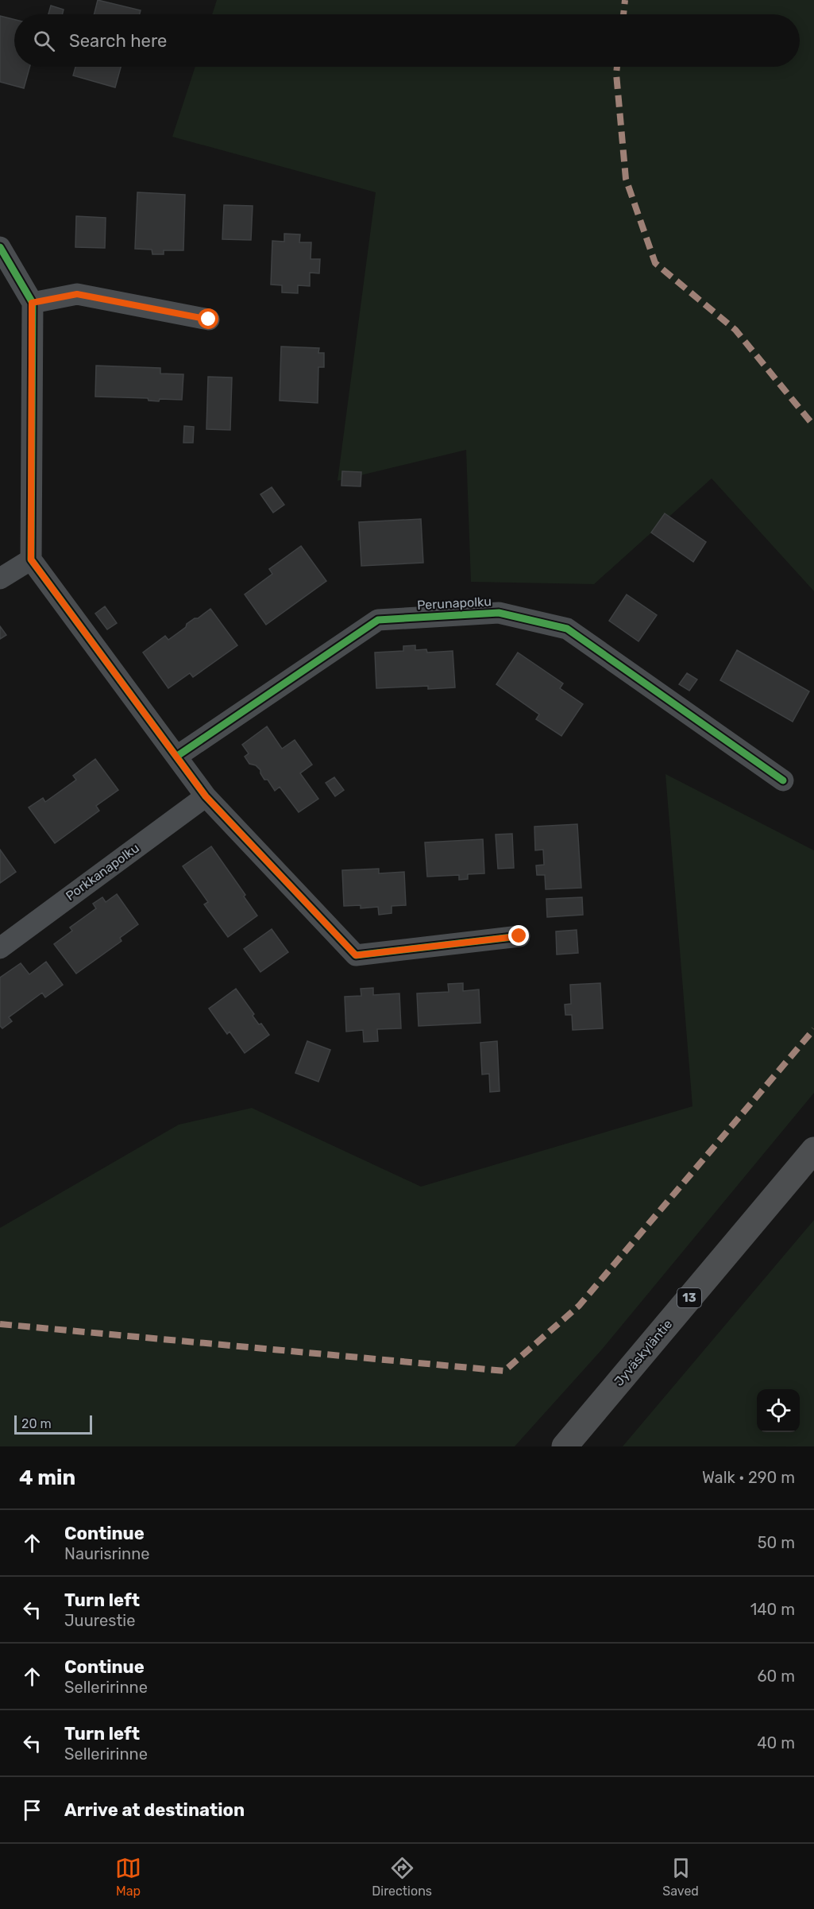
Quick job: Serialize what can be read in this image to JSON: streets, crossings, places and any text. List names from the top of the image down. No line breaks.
{"streets":{"highway":["13","Jyväskyläntie"],"street":["Perunapolku","Porkkanapolku"]},"scale_bar":"20 m","page":{"search":"Search here","scale":"20 m","heading":["4 min","Walk · 290 m"],"list":[["Continue","Naurisrinne","50 m"],["Turn left","Juurestie","140 m"],["Continue","Selleririnne","60 m"],["Turn left","Selleririnne","40 m"],"Arrive at destination"],"nav":["Map","Directions","Saved"]}}
